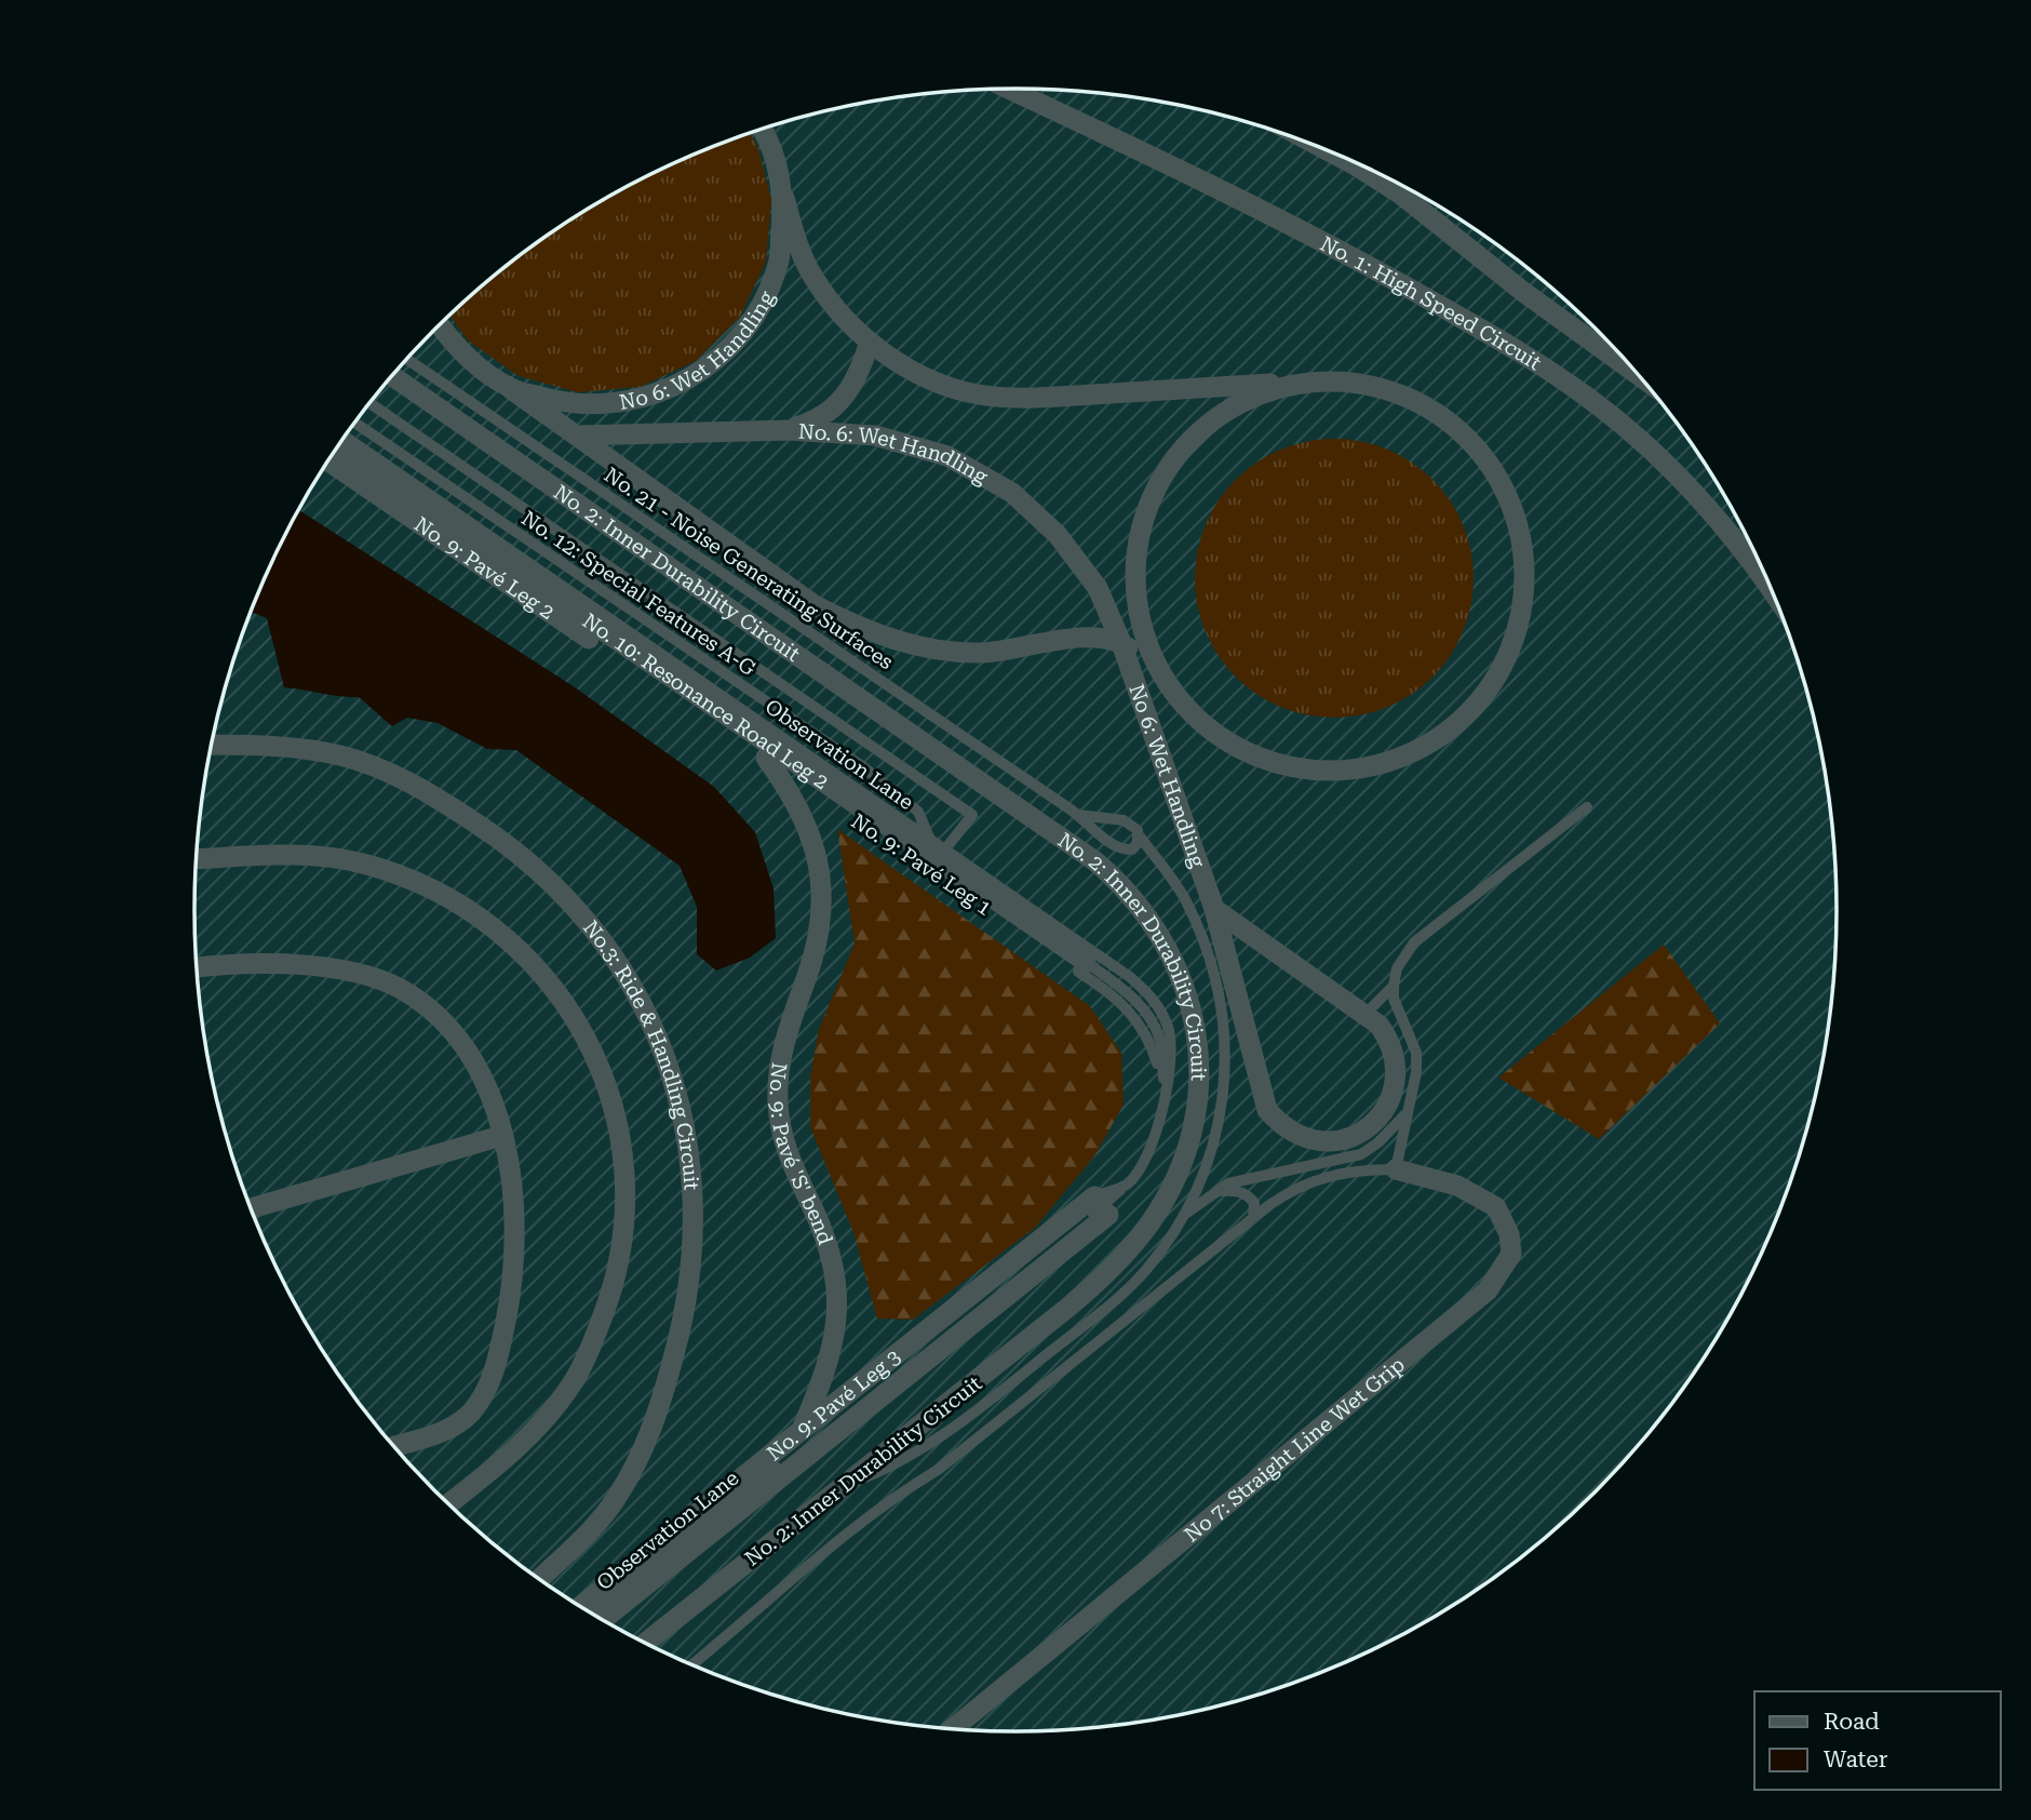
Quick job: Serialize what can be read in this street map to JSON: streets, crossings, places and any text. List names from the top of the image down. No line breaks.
{"streets":{"street":["No. 1: High Speed Circuit","No 6: Wet Handling","No. 6: Wet Handling","No. 9: Pavé Leg 2","No. 2: Inner Durability Circuit","No. 10: Resonance Road Leg 2","No. 9: Pavé Leg 1","No.3: Ride & Handling Circuit","No. 9: Pavé 'S' bend","No. 9: Pavé Leg 3","No 7: Straight Line Wet Grip"],"lane":["No. 21 - Noise Generating Surfaces","No. 12: Special Features A-G","Observation Lane"]},"crossings":[["No 6: Wet Handling","No. 6: Wet Handling"],["No. 9: Pavé Leg 2","No. 9: Pavé Leg 1"],["No. 9: Pavé Leg 2","No. 9: Pavé 'S' bend"],["No. 12: Special Features A-G","Observation Lane"],["No. 10: Resonance Road Leg 2","No. 9: Pavé Leg 1"],["No. 9: Pavé Leg 1","No. 9: Pavé 'S' bend"],["No. 9: Pavé 'S' bend","No. 9: Pavé Leg 3"]],"legend":["Road","Water"]}
